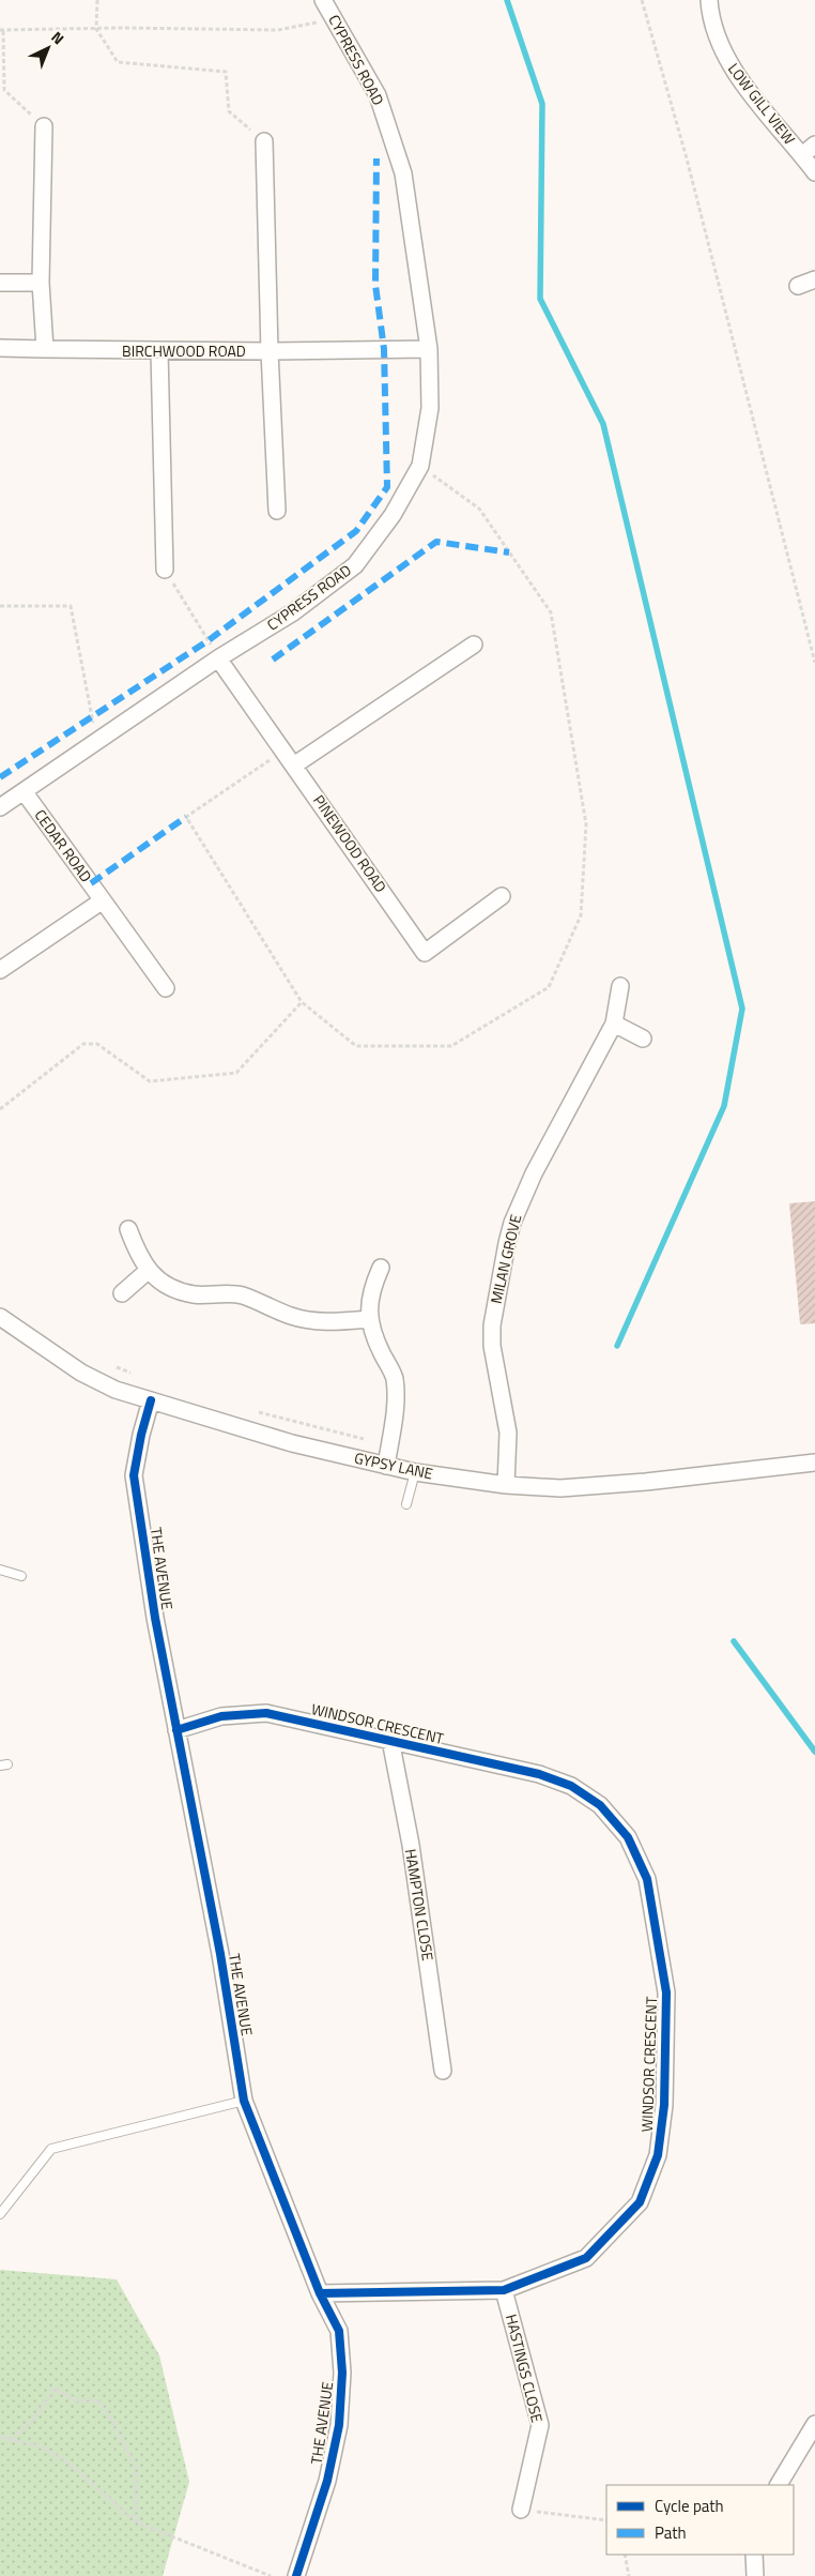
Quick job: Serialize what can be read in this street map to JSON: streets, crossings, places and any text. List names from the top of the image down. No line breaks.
{"streets":{"street":["CYPRESS ROAD","LOW GILL VIEW","BIRCHWOOD ROAD","PINEWOOD ROAD","CEDAR ROAD","MILAN GROVE","GYPSY LANE","THE AVENUE","WINDSOR CRESCENT","HAMPTON CLOSE","HASTINGS CLOSE"]},"crossings":[["CYPRESS ROAD","BIRCHWOOD ROAD"],["CYPRESS ROAD","PINEWOOD ROAD"],["CYPRESS ROAD","CEDAR ROAD"],["MILAN GROVE","GYPSY LANE"],["GYPSY LANE","THE AVENUE"],["THE AVENUE","WINDSOR CRESCENT"],["WINDSOR CRESCENT","HAMPTON CLOSE"],["WINDSOR CRESCENT","HASTINGS CLOSE"]],"legend":["Cycle path","Path"],"north":"top right"}
